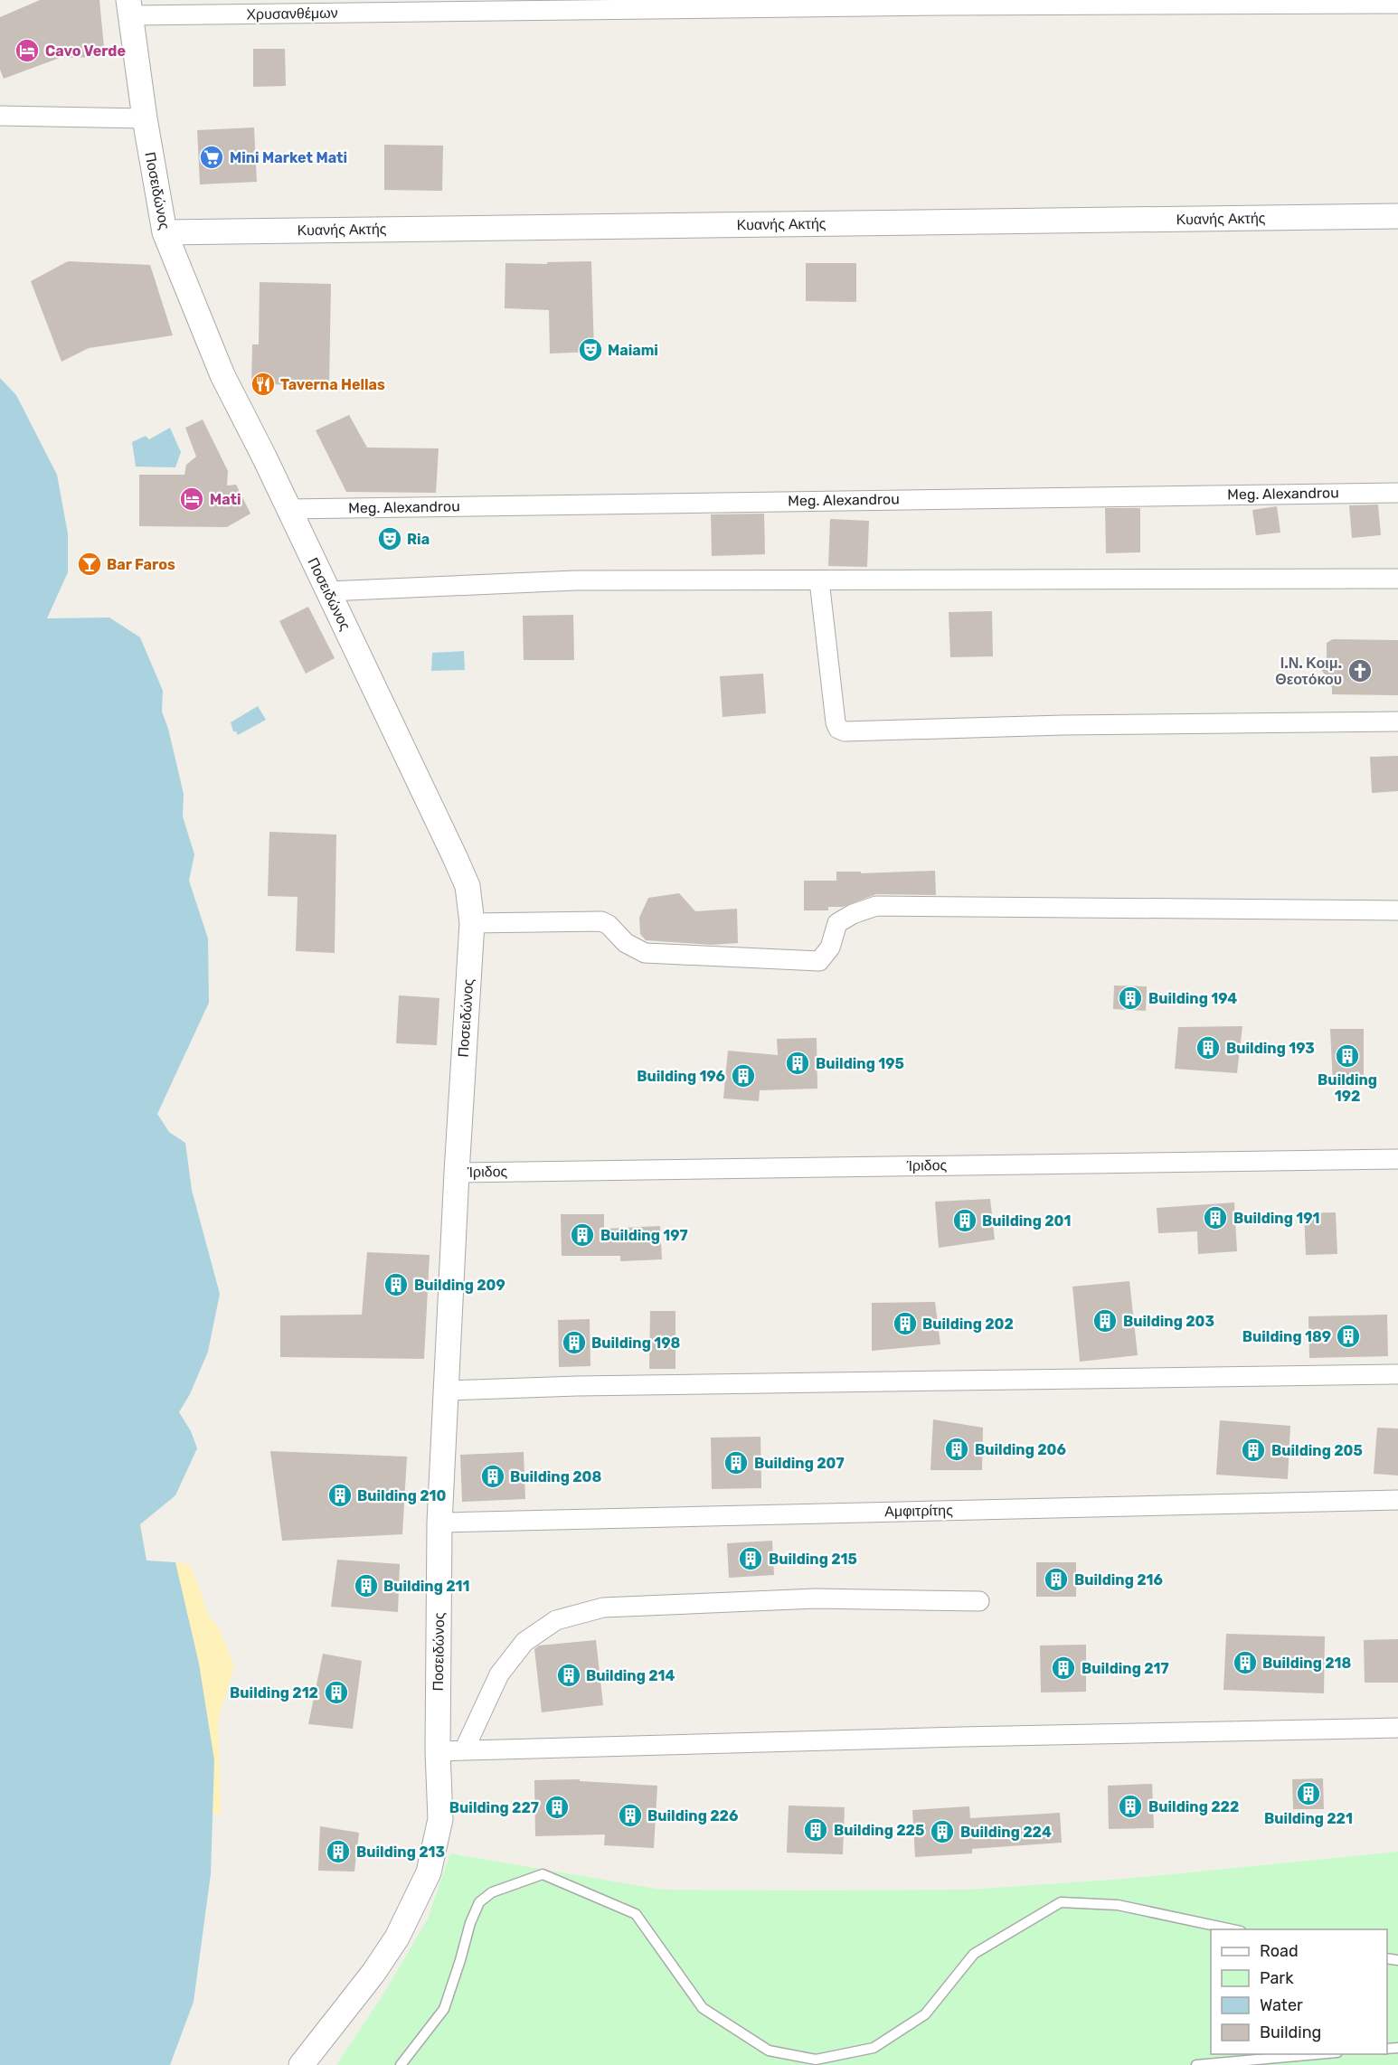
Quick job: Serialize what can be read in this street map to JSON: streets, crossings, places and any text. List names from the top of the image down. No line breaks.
{"streets":{"street":["Χρυσανθέμων","Ποσειδώνος","Κυανής Ακτής","Meg. Alexandrou","Ίριδος","Αμφιτρίτης"]},"crossings":[["Χρυσανθέμων","Ποσειδώνος"],["Ποσειδώνος","Κυανής Ακτής"],["Ποσειδώνος","Meg. Alexandrou"],["Ποσειδώνος","Ίριδος"],["Ποσειδώνος","Αμφιτρίτης"]],"places":{"hotel":["Cavo Verde","Mati"],"supermarket":["Mini Market Mati"],"theatre":["Maiami","Ria"],"restaurant":["Taverna Hellas"],"bar":["Bar Faros"],"church":["Ι.Ν. Κοιμ. Θεοτόκου"],"building":["Building 194","Building 193","Building 192","Building 195","Building 196","Building 191","Building 201","Building 197","Building 209","Building 203","Building 202","Building 189","Building 198","Building 206","Building 205","Building 207","Building 208","Building 210","Building 215","Building 216","Building 211","Building 218","Building 217","Building 214","Building 212","Building 221","Building 222","Building 227","Building 226","Building 225","Building 224","Building 213"]},"legend":["Road","Park","Water","Building"]}
